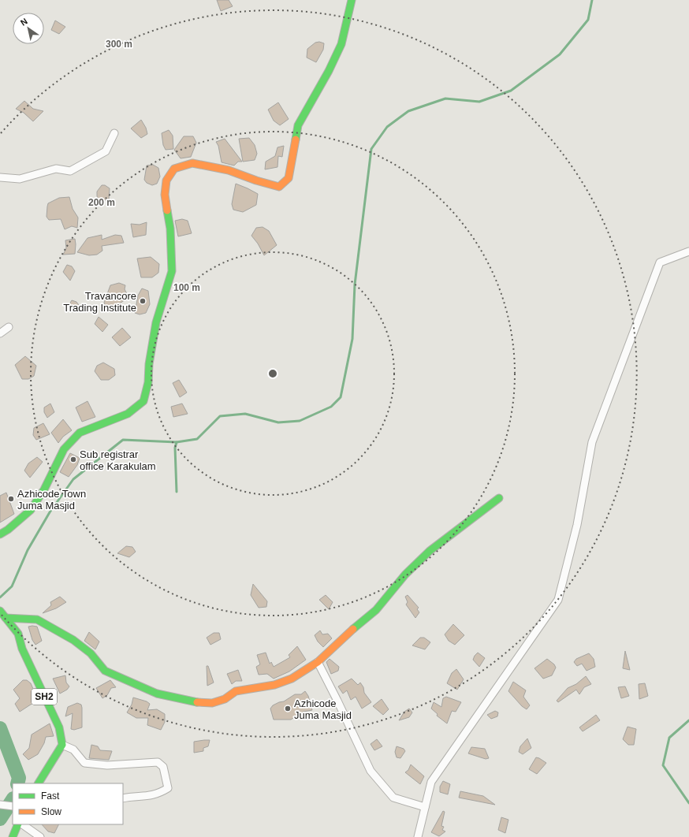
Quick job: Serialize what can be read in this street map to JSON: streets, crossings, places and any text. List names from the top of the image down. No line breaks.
{"streets":{"street":["SH2"]},"places":["Travancore Trading Institute","Sub registrar office Karakulam","Azhicode Town Juma Masjid","Azhicode Juma Masjid"],"legend":["Fast","Slow"],"north":"top left","rings":["300 m","200 m","100 m"]}
